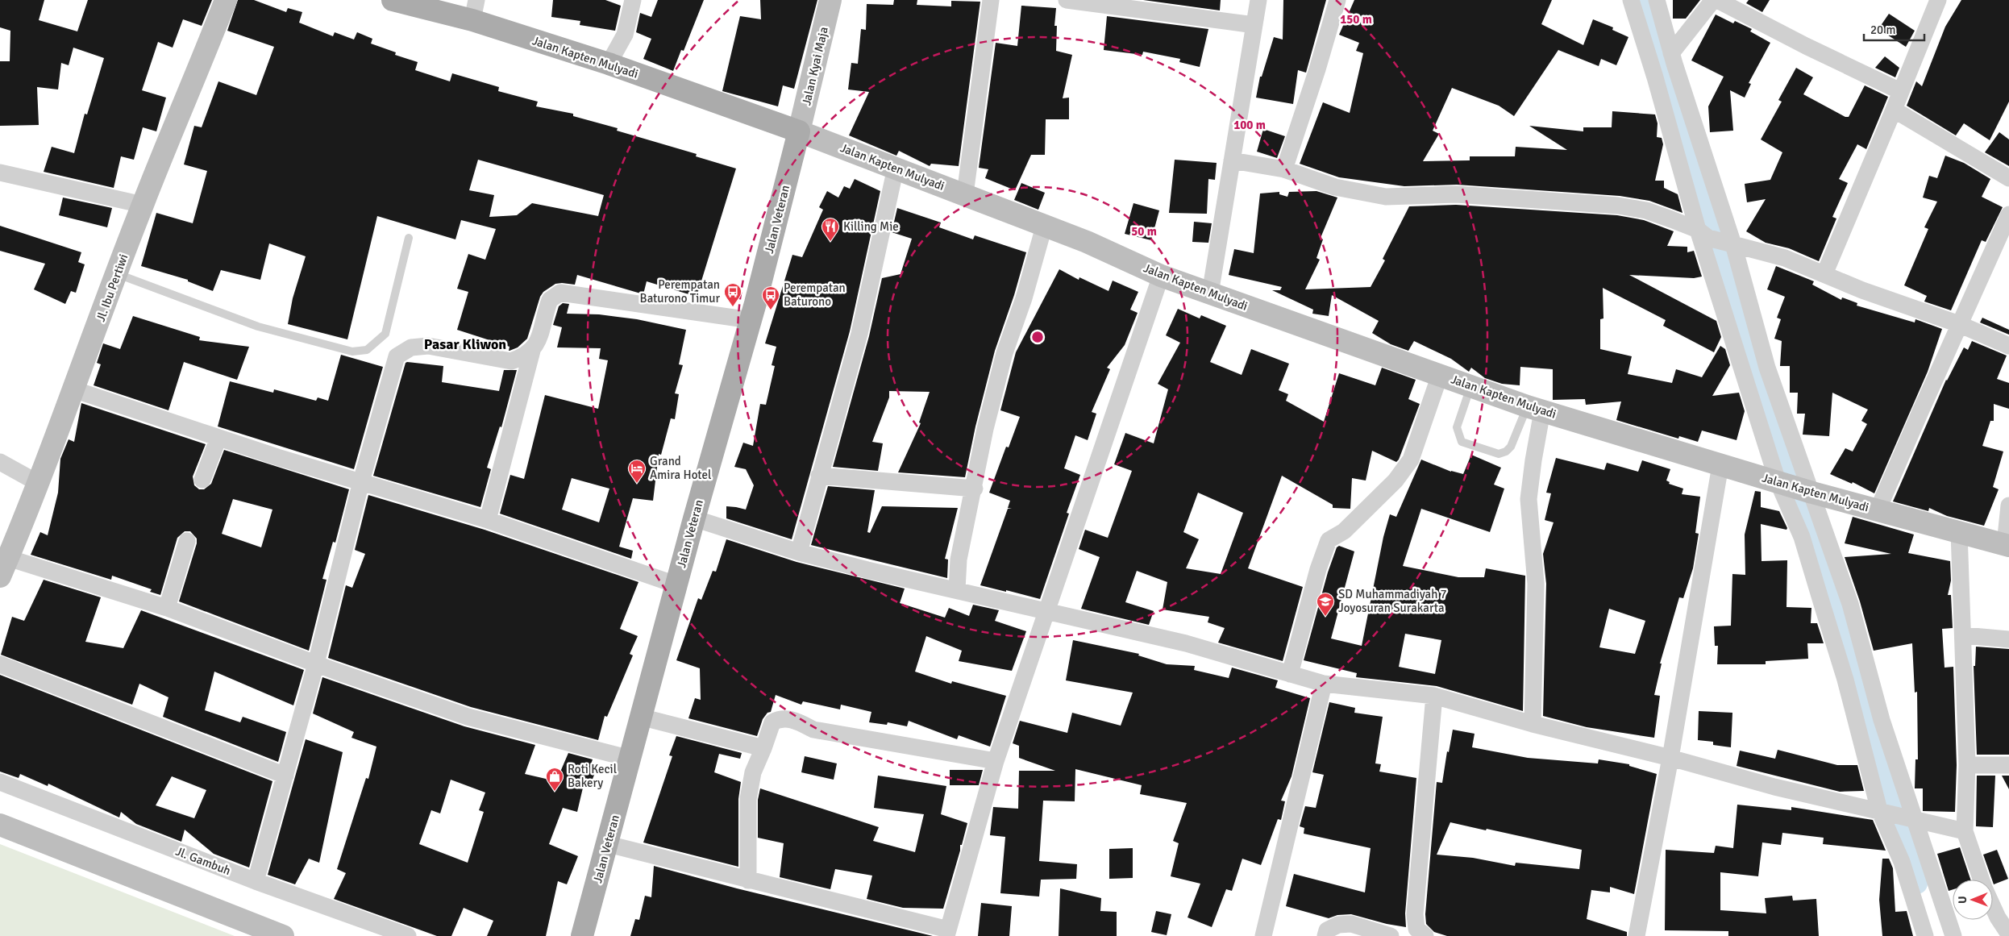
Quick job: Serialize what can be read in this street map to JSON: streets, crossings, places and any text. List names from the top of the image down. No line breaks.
{"streets":{"main road":["Jalan Kapten Mulyadi","Jalan Kyai Maja","Jalan Veteran","Jl. Ibu Pertiwi"],"street":["Jl. Gambuh"]},"crossings":[["Jalan Kapten Mulyadi","Jalan Kyai Maja"],["Jalan Kapten Mulyadi","Jalan Veteran"],["Jalan Kyai Maja","Jalan Veteran"]],"districts":["Pasar Kliwon"],"places":{"restaurant":["Killing Mie"],"bus stop":["Perempatan Baturono Timur","Perempatan Baturono"],"hotel":["Grand Amira Hotel"],"school or university":["SD Muhammadiyah 7 Joyosuran Surakarta"],"shop":["Roti Kecil Bakery"]},"scale_bar":"20 m","north":"left","rings":["150 m","100 m","50 m"]}
